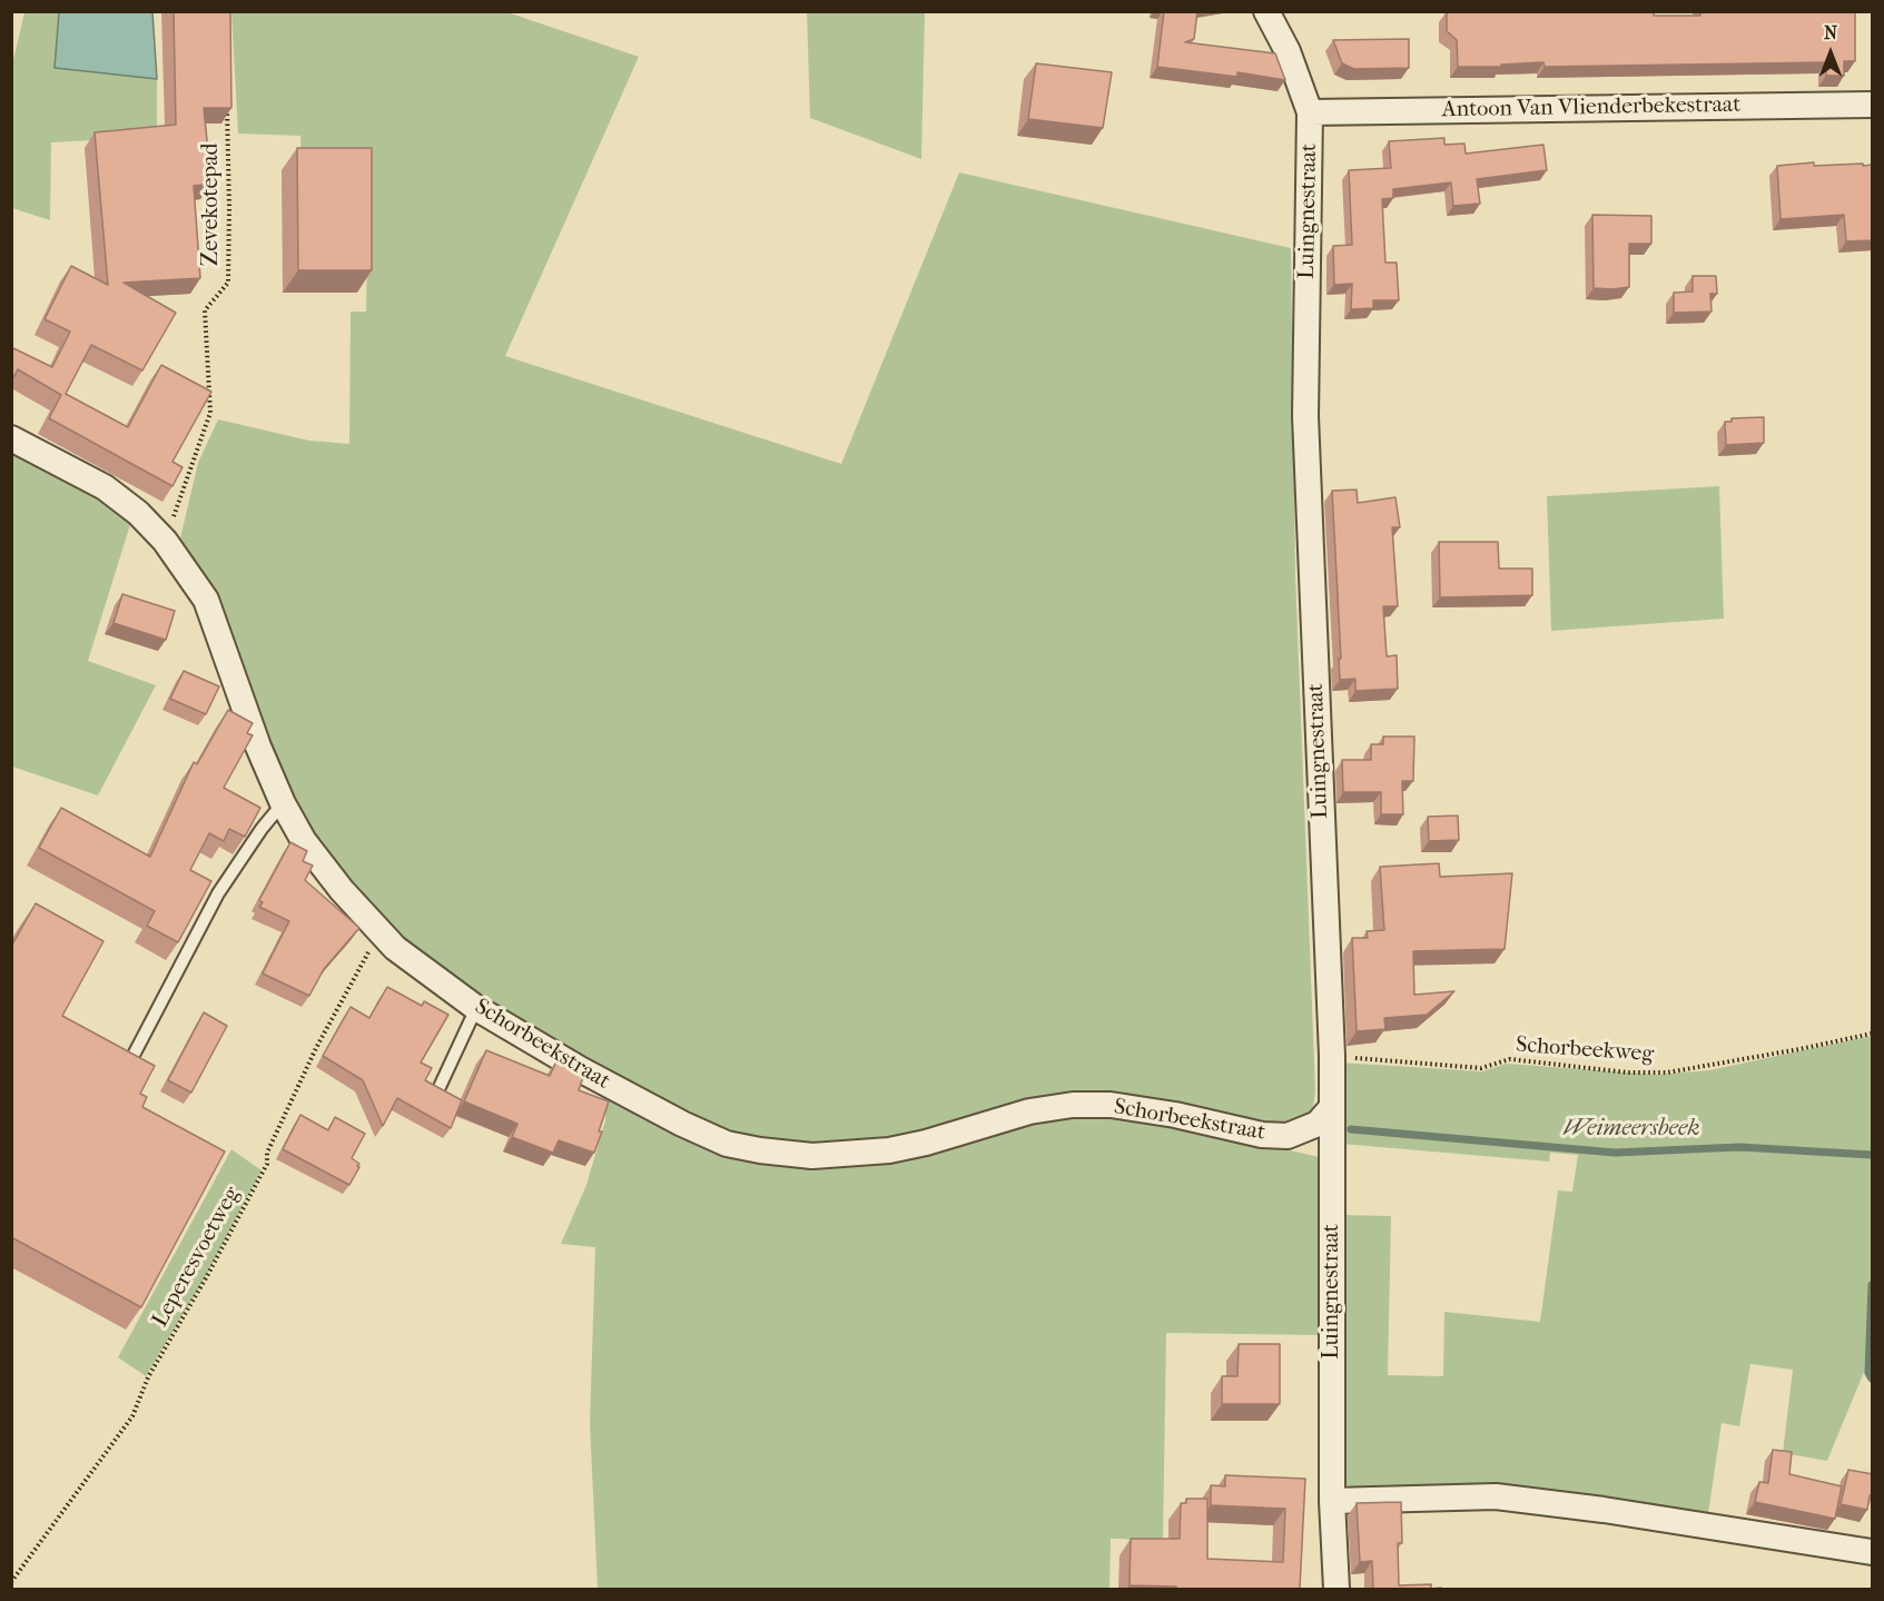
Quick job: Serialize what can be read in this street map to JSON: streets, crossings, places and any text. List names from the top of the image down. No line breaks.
{"streets":{"street":["Antoon Van Vlienderbekestraat","Luingnestraat","Schorbeekstraat"],"path":["Zevekotepad","Schorbeekweg","Leperesvoetweg"]},"crossings":[["Antoon Van Vlienderbekestraat","Luingnestraat"],["Zevekotepad","Schorbeekstraat"],["Luingnestraat","Schorbeekstraat"],["Luingnestraat","Schorbeekweg"],["Schorbeekstraat","Leperesvoetweg"]],"water":["Weimeersbeek"],"north":"top"}
